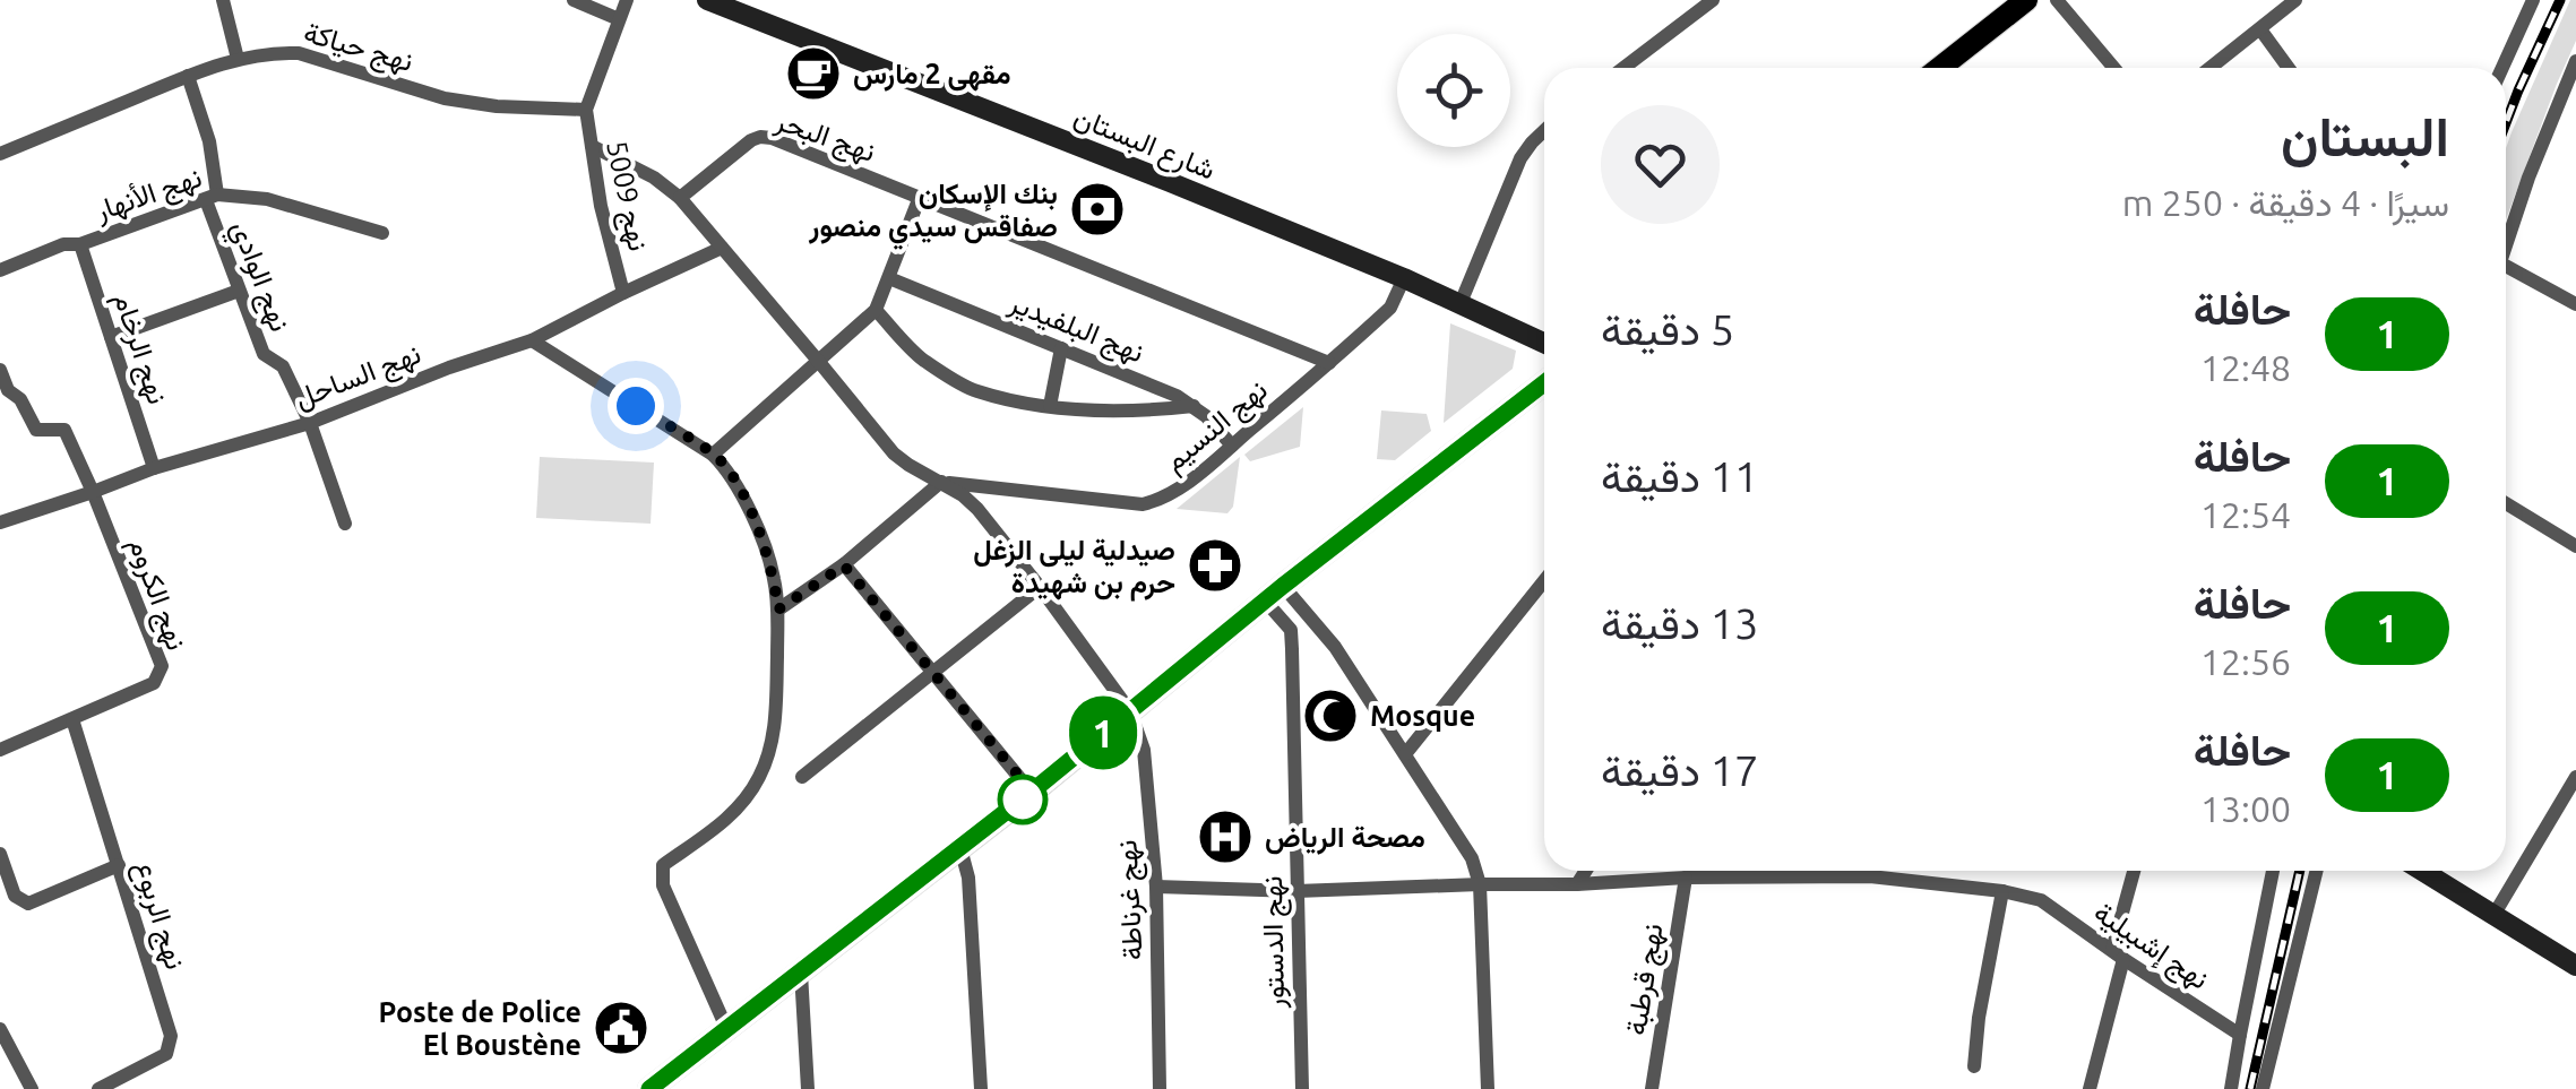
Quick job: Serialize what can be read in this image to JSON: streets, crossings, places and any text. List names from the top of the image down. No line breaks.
{"streets":{"main road":["شارع البستان"],"street":["نهج حياكة","نهج البحر","نهج الأنهار","نهج 5009","نهج الوادي","نهج البلفيدير","نهج الرخام","نهج الساحل","نهج النسيم","نهج الكروم","نهج غرناطة","نهج الربوع","نهج الدستور","نهج إشبيلية","نهج قرطبة"]},"crossings":[["نهج حياكة","نهج 5009"],["نهج حياكة","نهج الوادي"],["نهج البحر","نهج النسيم"],["شارع البستان","نهج النسيم"],["نهج الأنهار","نهج الوادي"],["نهج الأنهار","نهج الرخام"],["نهج 5009","نهج الساحل"],["نهج الوادي","نهج الساحل"],["نهج البلفيدير","نهج النسيم"],["نهج الرخام","نهج الساحل"],["نهج الساحل","نهج الكروم"],["نهج الكروم","نهج الربوع"],["نهج غرناطة","نهج إشبيلية"],["نهج الدستور","نهج إشبيلية"],["نهج إشبيلية","نهج قرطبة"]],"places":{"cafe":["مقهى 2 مارس"],"bank":["بنك الإسكان صفاقس سيدي منصور"],"pharmacy":["صيدلية ليلى الزغل حرم بن شهيدة"],"mosque":["Mosque"],"hospital":["مصحة الرياض"],"public building":["Poste de Police El Boustène"]},"lines":["bus line 1"],"page":{"on_map":"1","heading":["البستان","سيرًا · 4 دقيقة · 250 m"],"list":[{"mark":"1","name":"حافلة","note":"12:48","value":"5 دقيقة"},{"mark":"1","name":"حافلة","note":"12:54","value":"11 دقيقة"},{"mark":"1","name":"حافلة","note":"12:56","value":"13 دقيقة"},{"mark":"1","name":"حافلة","note":"13:00","value":"17 دقيقة"}]}}
